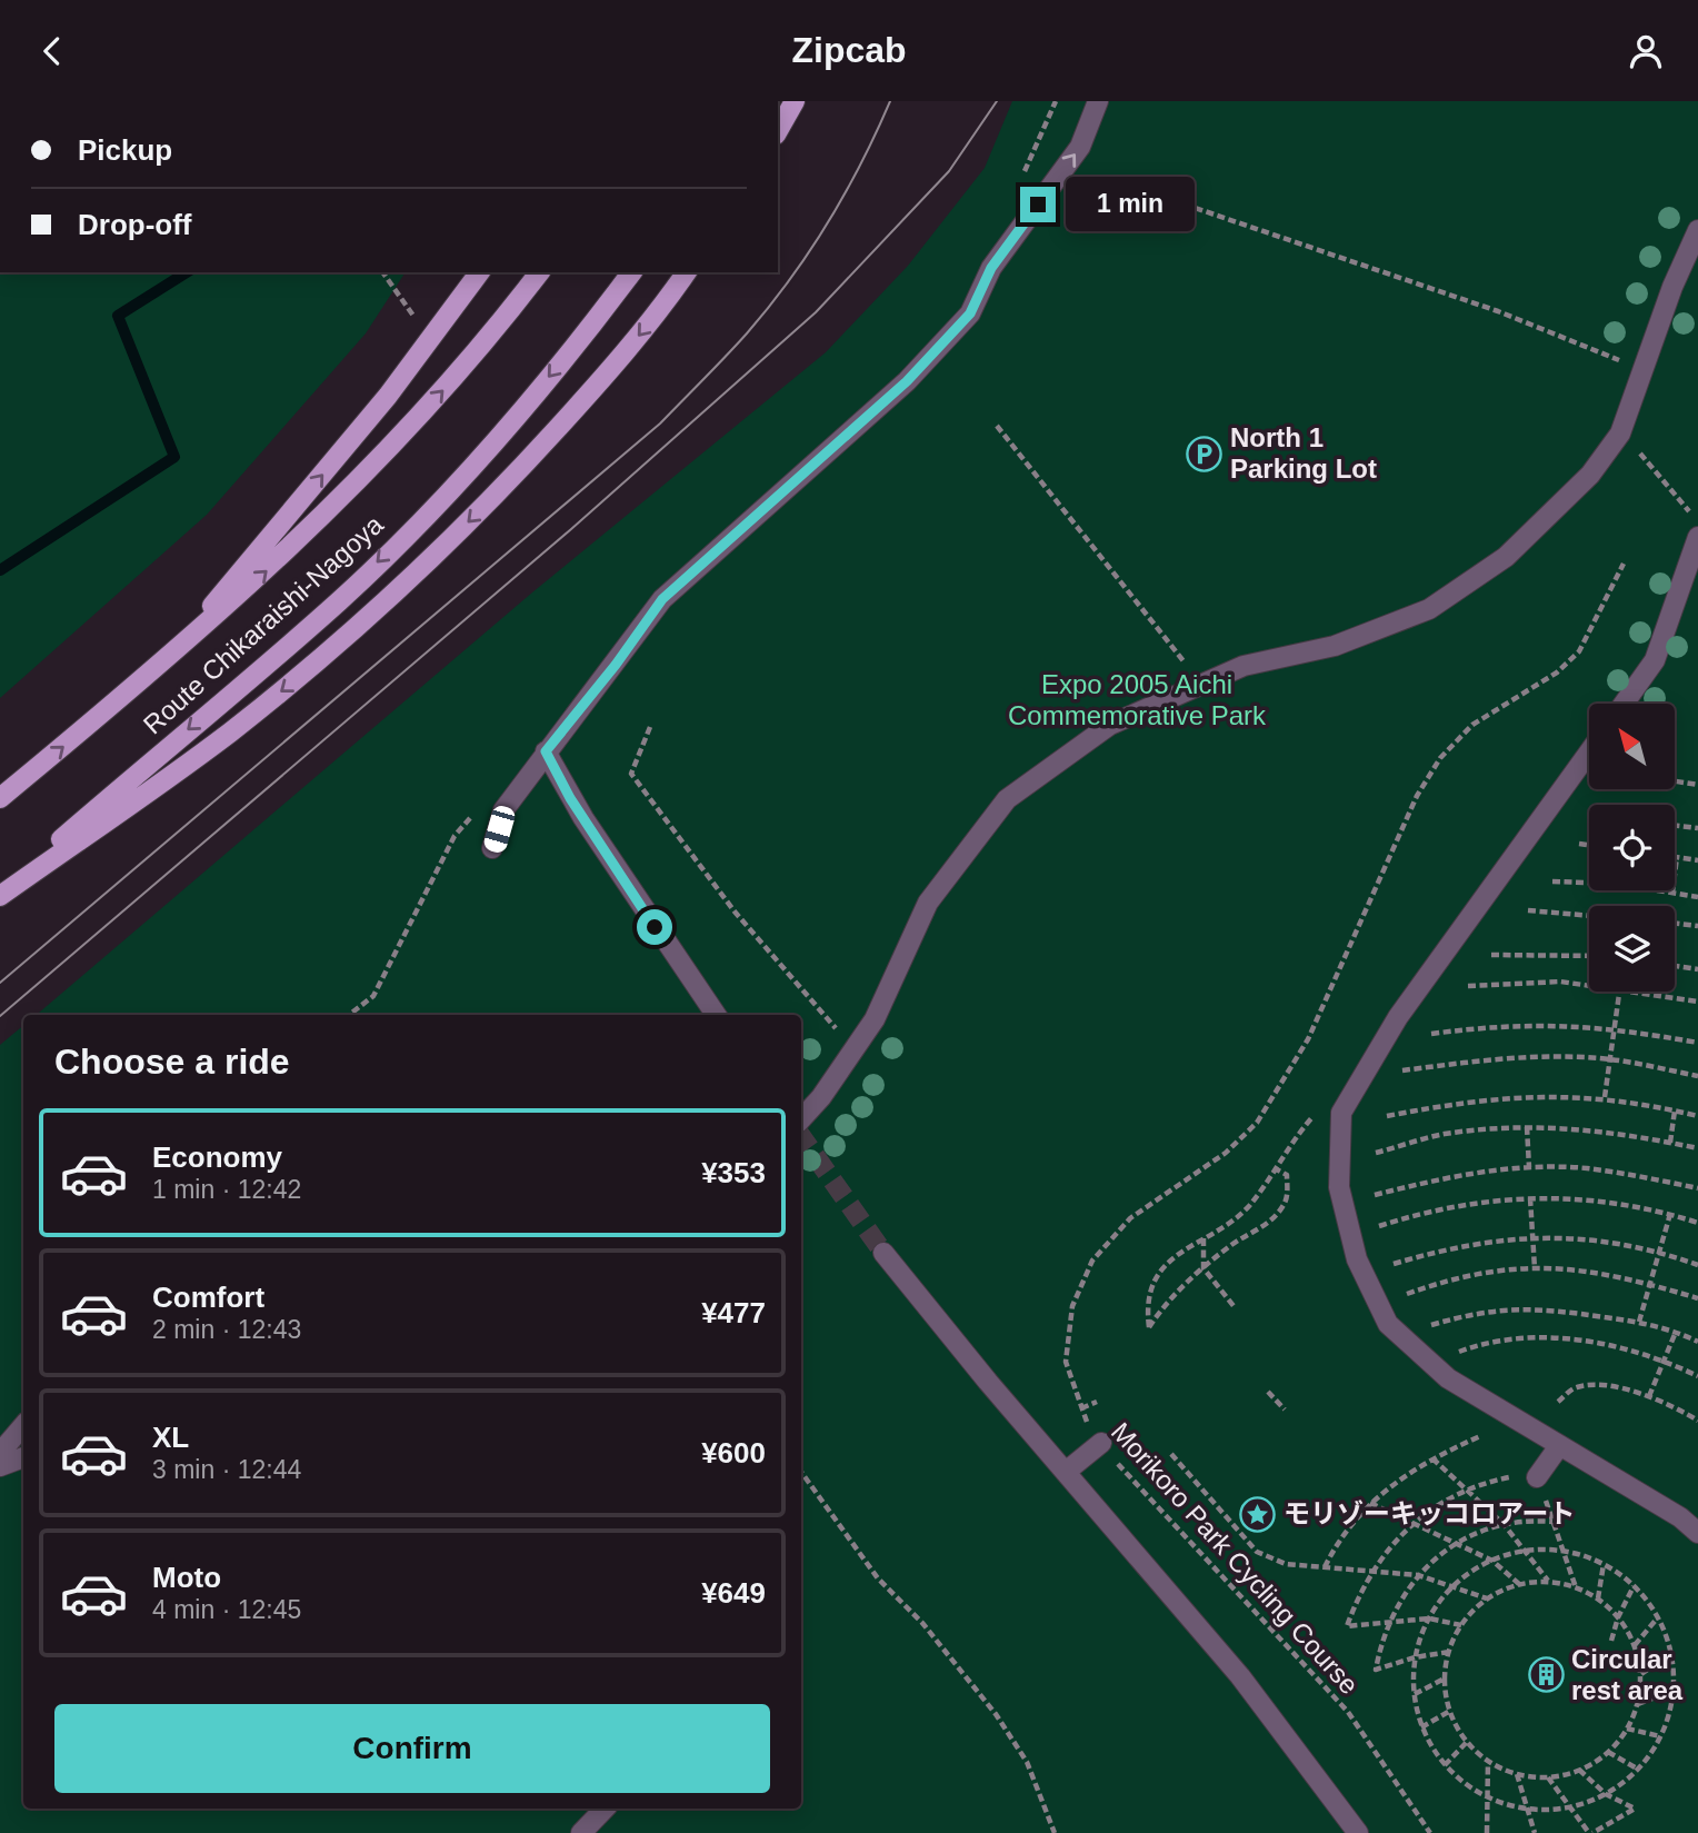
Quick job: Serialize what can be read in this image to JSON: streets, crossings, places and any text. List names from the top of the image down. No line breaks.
{"streets":{"main road":["Route Chikaraishi-Nagoya"],"path":["Morikoro Park Cycling Course"]},"parks":["Expo 2005 Aichi Commemorative Park"],"places":{"parking":["North 1 Parking Lot"],"place":["モリゾーキッコロアート"],"building":["Circular rest area"]},"north":"top left","page":{"header":"Zipcab","banner":["Pickup","Drop-off"],"bubble":"1 min","heading":"Choose a ride","list":[{"name":"Economy","note":"1 min · 12:42","value":"¥353"},{"name":"Comfort","note":"2 min · 12:43","value":"¥477"},{"name":"XL","note":"3 min · 12:44","value":"¥600"},{"name":"Moto","note":"4 min · 12:45","value":"¥649"}],"buttons":"Confirm"}}
